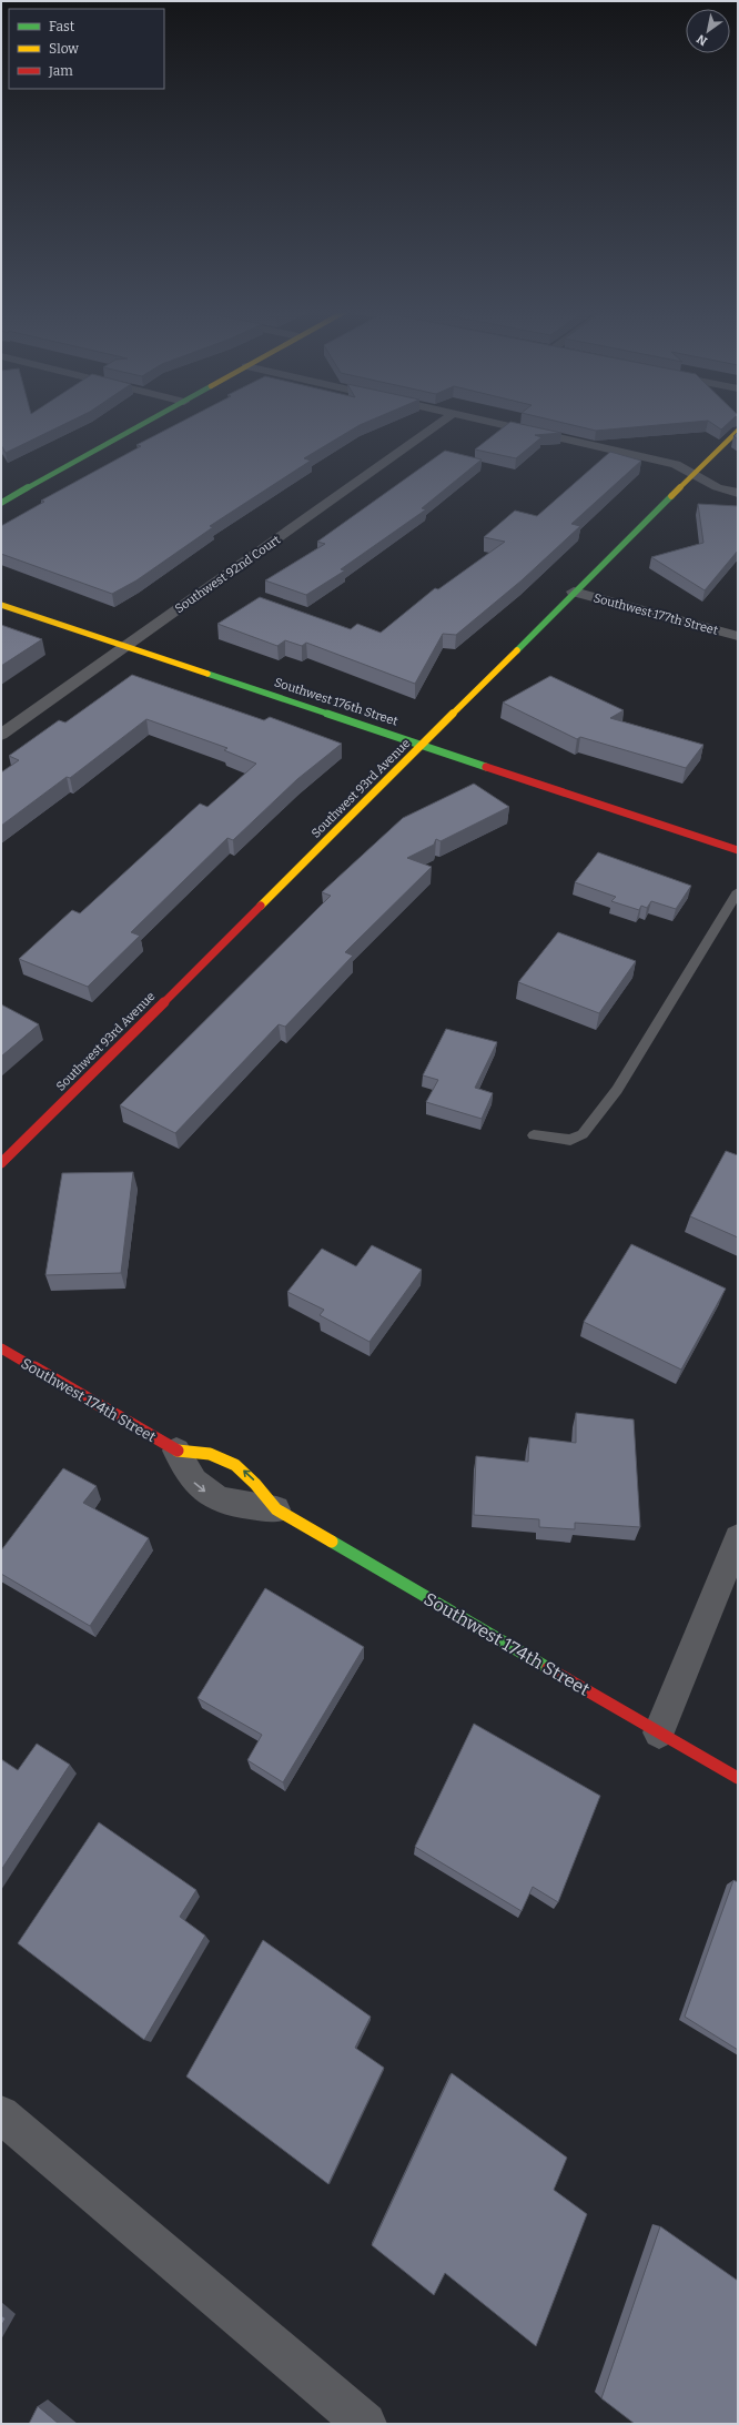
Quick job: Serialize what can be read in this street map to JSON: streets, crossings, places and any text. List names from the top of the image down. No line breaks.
{"streets":{"street":["Southwest 92nd Court","Southwest 177th Street","Southwest 176th Street","Southwest 93rd Avenue","Southwest 174th Street"]},"crossings":[["Southwest 92nd Court","Southwest 176th Street"],["Southwest 177th Street","Southwest 93rd Avenue"],["Southwest 176th Street","Southwest 93rd Avenue"]],"legend":["Fast","Slow","Jam"],"north":"bottom left"}
